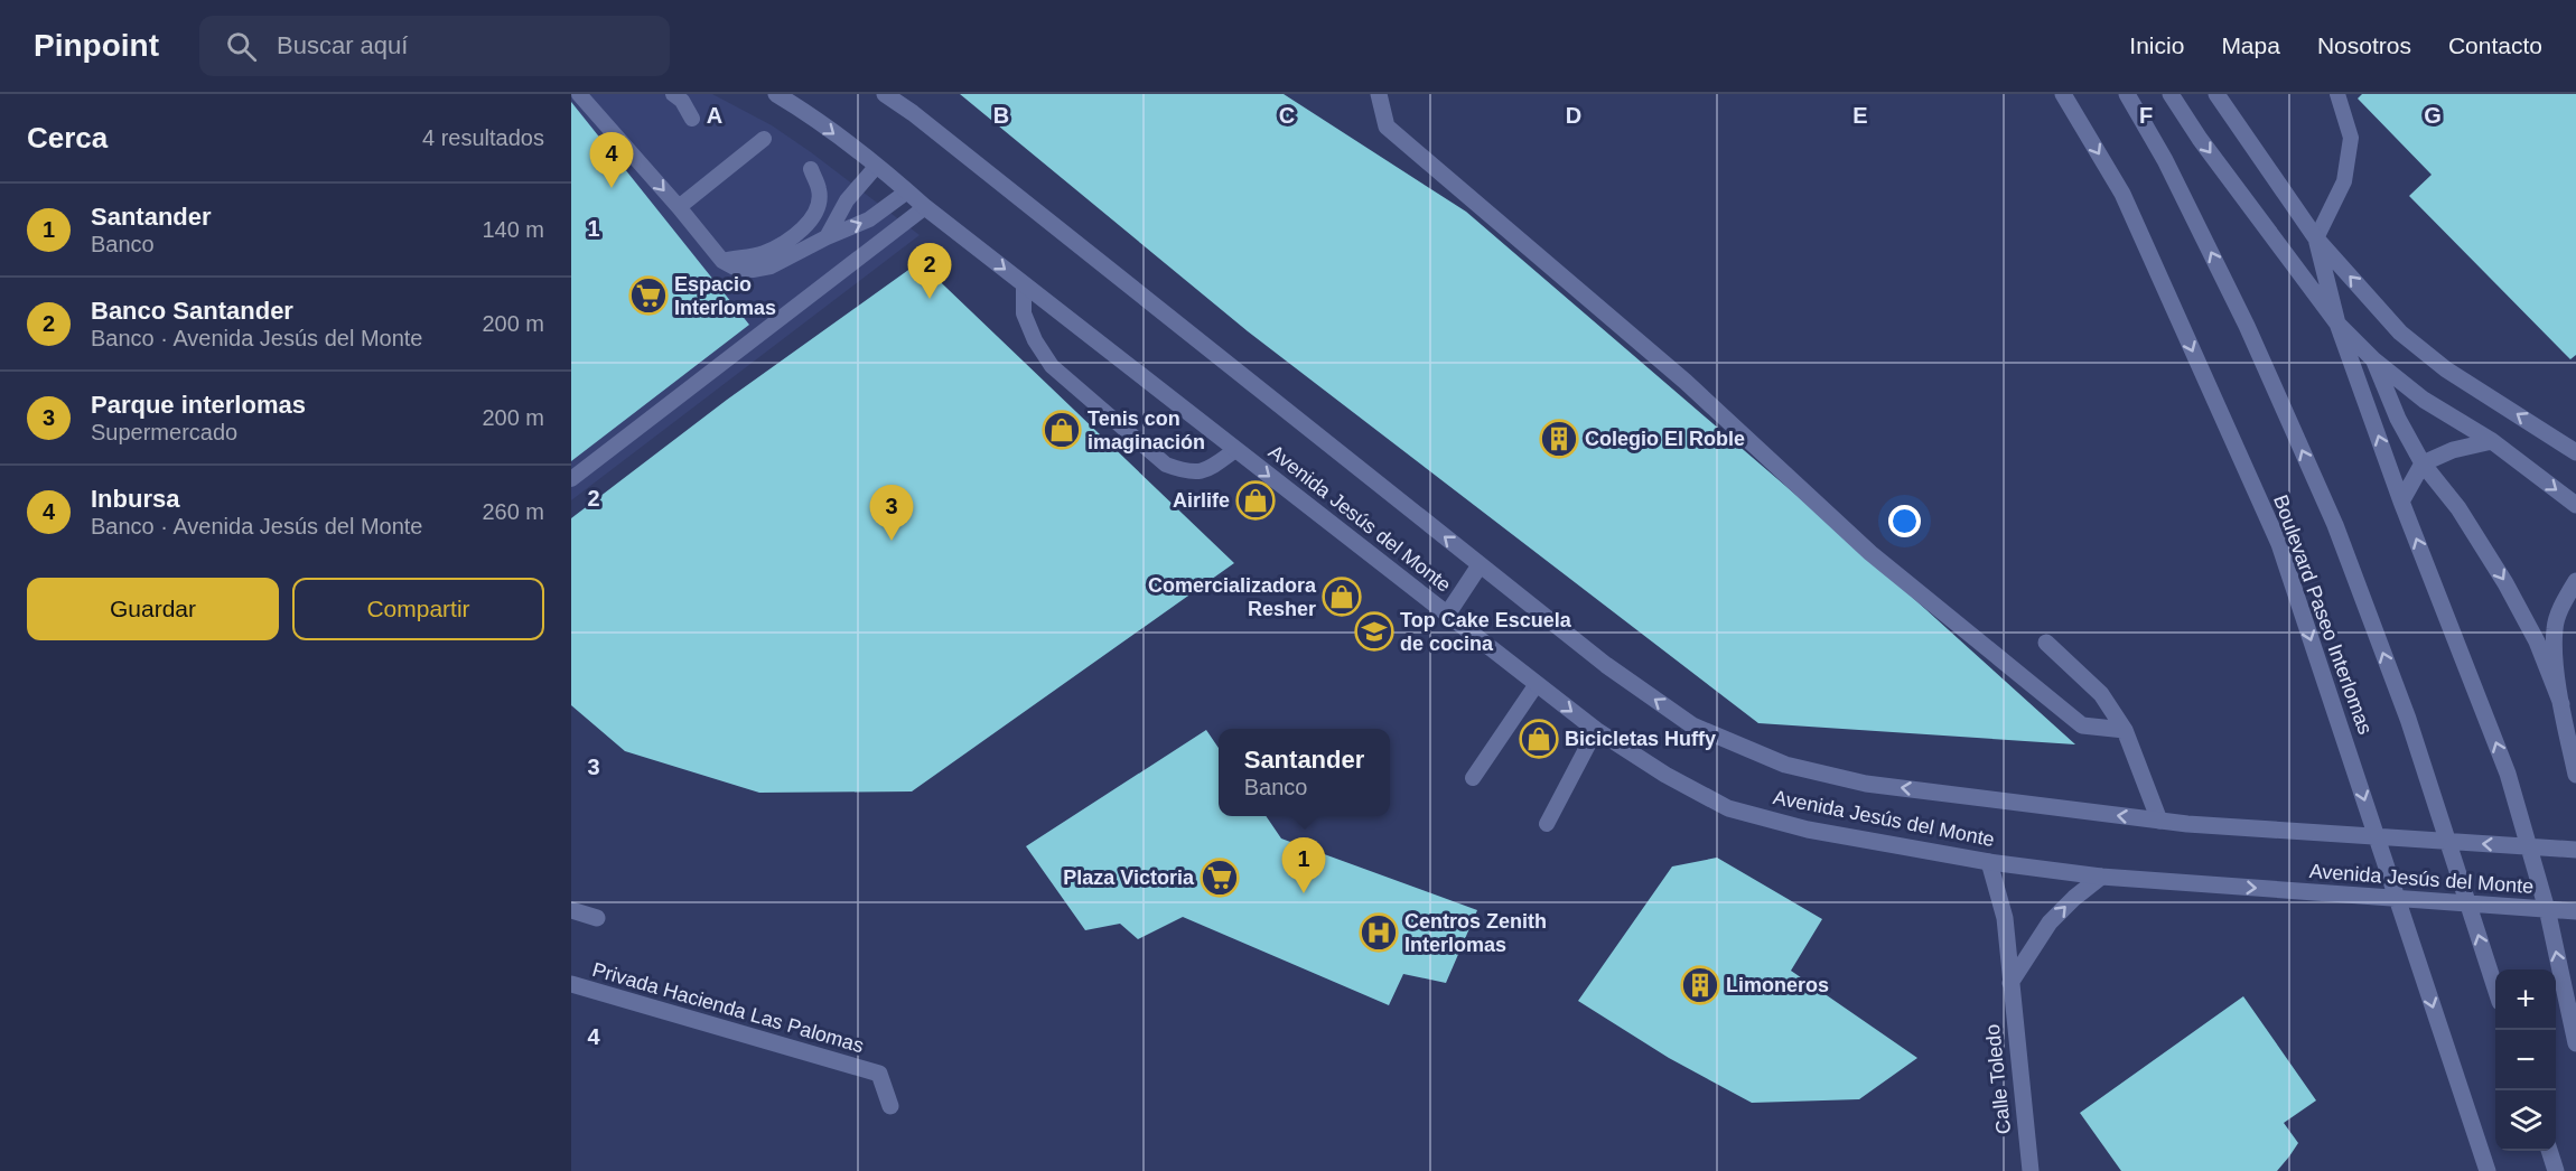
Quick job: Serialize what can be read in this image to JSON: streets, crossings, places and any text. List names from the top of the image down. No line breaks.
{"streets":{"main road":["Avenida Jesús del Monte","Boulevard Paseo Interlomas","Privada Hacienda Las Palomas","Calle Toledo"]},"crossings":[["Avenida Jesús del Monte","Calle Toledo"]],"places":{"supermarket":["Espacio Interlomas","Plaza Victoria"],"shop":["Tenis con imaginación","Airlife","Comercializadora Resher","Bicicletas Huffy"],"building":["Colegio El Roble","Limoneros"],"school or university":["Top Cake Escuela de cocina"],"hospital":["Centros Zenith Interlomas"]},"page":{"header":"Pinpoint","search":"Buscar aquí","nav":["Inicio","Mapa","Nosotros","Contacto"],"heading":["Cerca","4 resultados"],"pins":["4","2","3","1"],"list":[{"mark":"1","name":"Santander","note":"Banco","value":"140 m"},{"mark":"2","name":"Banco Santander","note":"Banco · Avenida Jesús del Monte","value":"200 m"},{"mark":"3","name":"Parque interlomas","note":"Supermercado","value":"200 m"},{"mark":"4","name":"Inbursa","note":"Banco · Avenida Jesús del Monte","value":"260 m"}],"buttons":["Guardar","Compartir"],"popup":["Santander","Banco"],"map_buttons":["+","−"]},"grid":{"columns":["A","B","C","D","E","F","G"],"rows":["1","2","3","4"]}}
